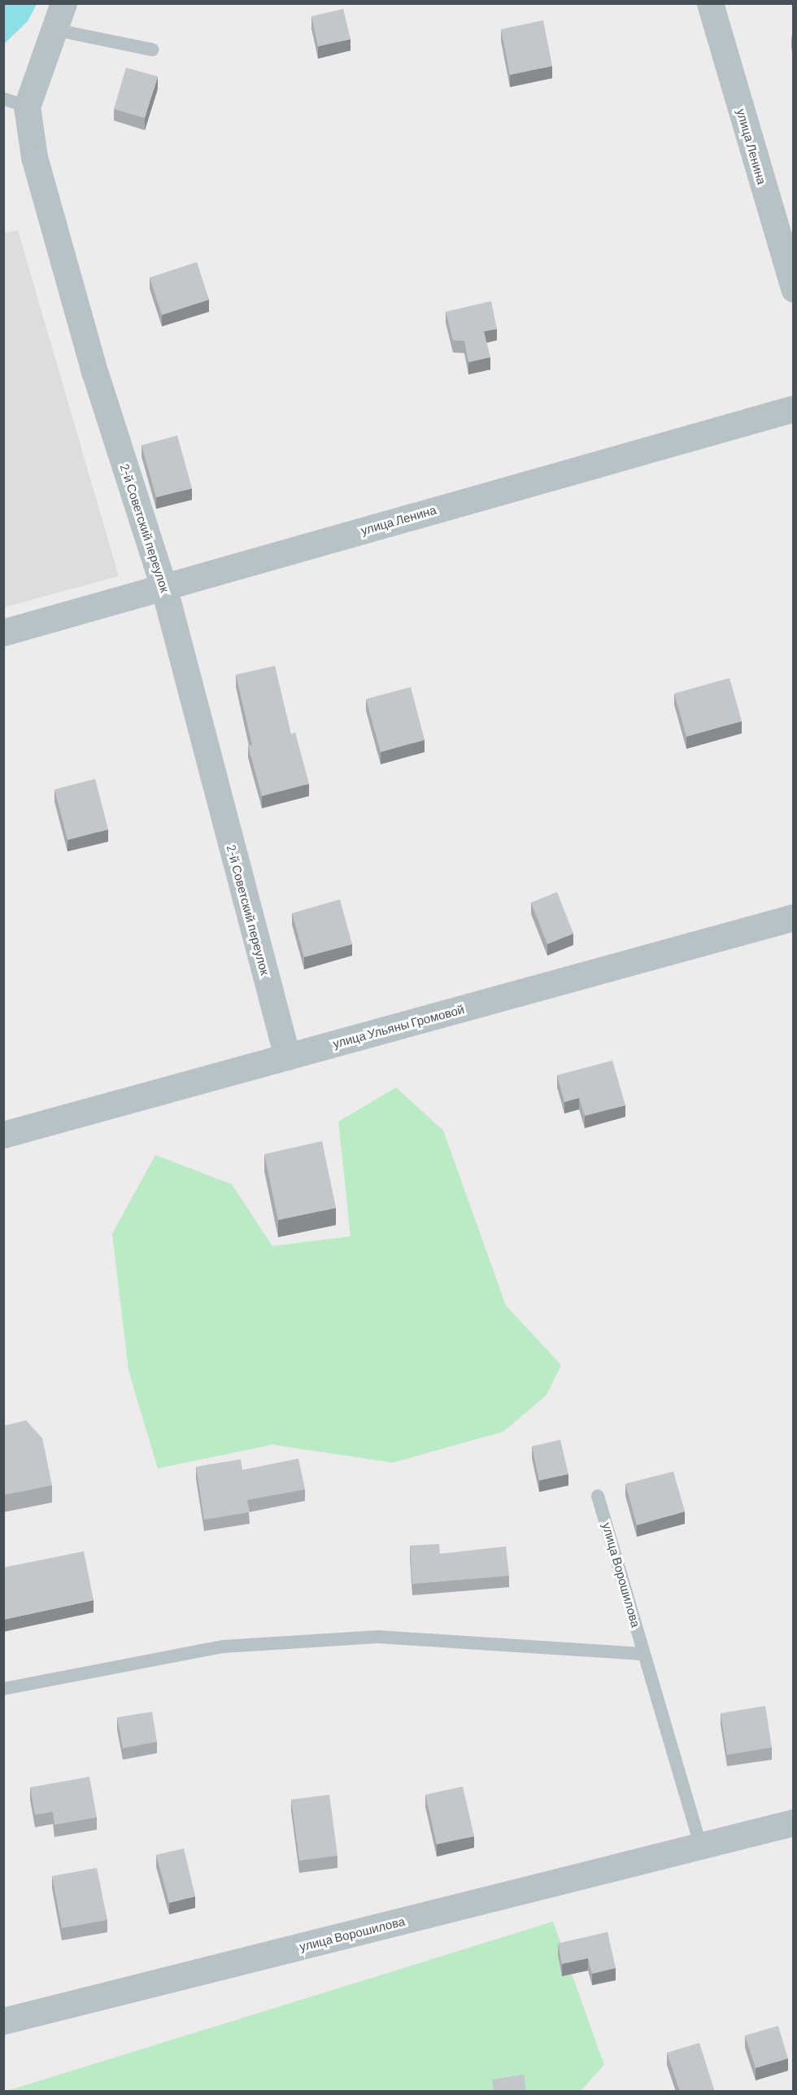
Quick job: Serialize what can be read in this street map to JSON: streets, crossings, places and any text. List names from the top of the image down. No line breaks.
{"streets":{"street":["улица Ленина","2-й Советский переулок","улица Ульяны Громовой","улица Ворошилова"]},"crossings":[["улица Ленина","2-й Советский переулок"],["2-й Советский переулок","улица Ульяны Громовой"]]}
